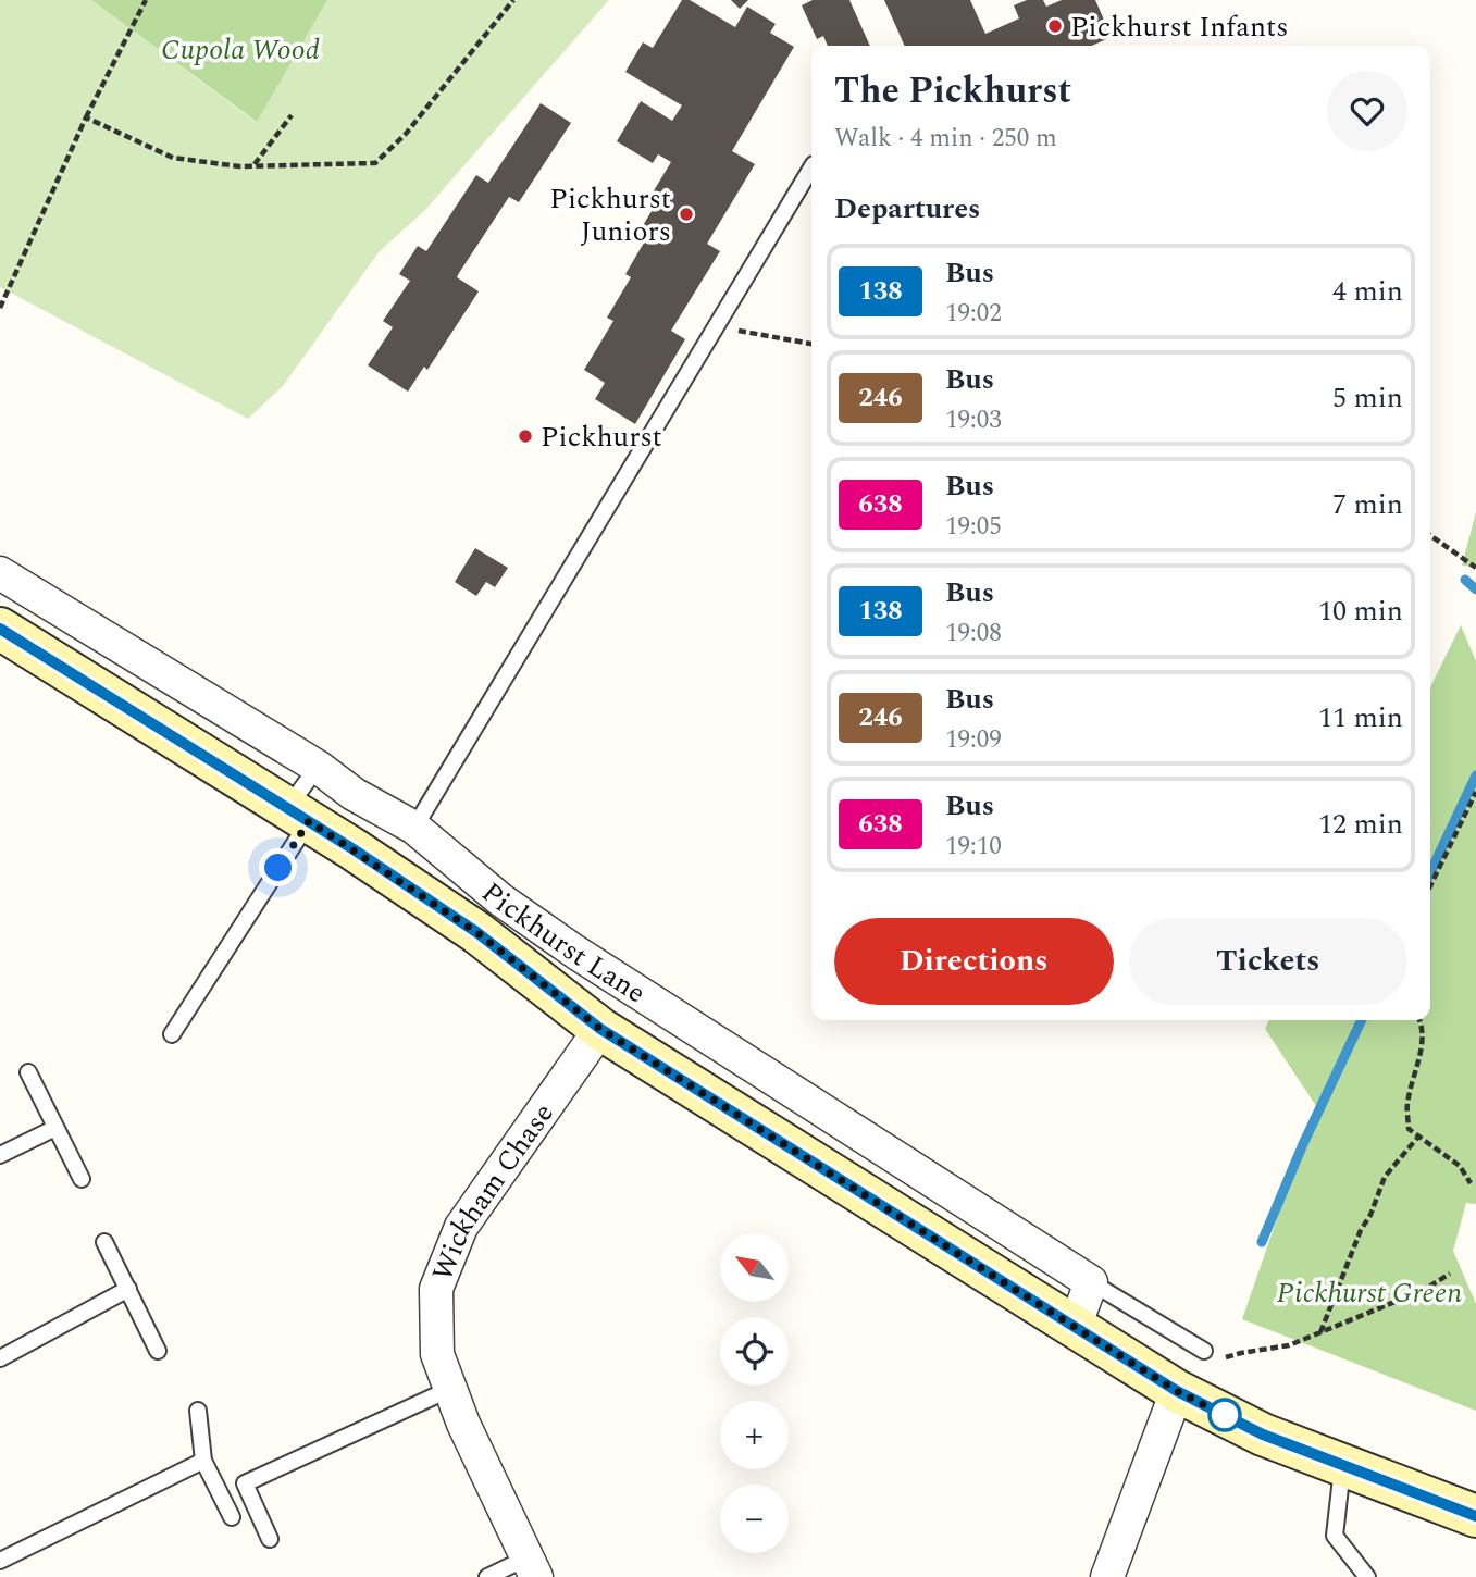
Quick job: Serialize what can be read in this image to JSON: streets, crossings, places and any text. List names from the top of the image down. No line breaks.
{"streets":{"main road":["Pickhurst Lane"],"street":["Wickham Chase"]},"crossings":[["Pickhurst Lane","Wickham Chase"]],"parks":["Cupola Wood","Pickhurst Green"],"places":["Pickhurst Infants","Pickhurst Juniors","Pickhurst"],"lines":["bus line 138"],"north":"top left","page":{"heading":[["The Pickhurst","Walk · 4 min · 250 m"],"Departures"],"list":[{"mark":"138","name":"Bus","note":"19:02","value":"4 min"},{"mark":"246","name":"Bus","note":"19:03","value":"5 min"},{"mark":"638","name":"Bus","note":"19:05","value":"7 min"},{"mark":"138","name":"Bus","note":"19:08","value":"10 min"},{"mark":"246","name":"Bus","note":"19:09","value":"11 min"},{"mark":"638","name":"Bus","note":"19:10","value":"12 min"}],"buttons":["Directions","Tickets"],"map_buttons":["+","−"]}}
